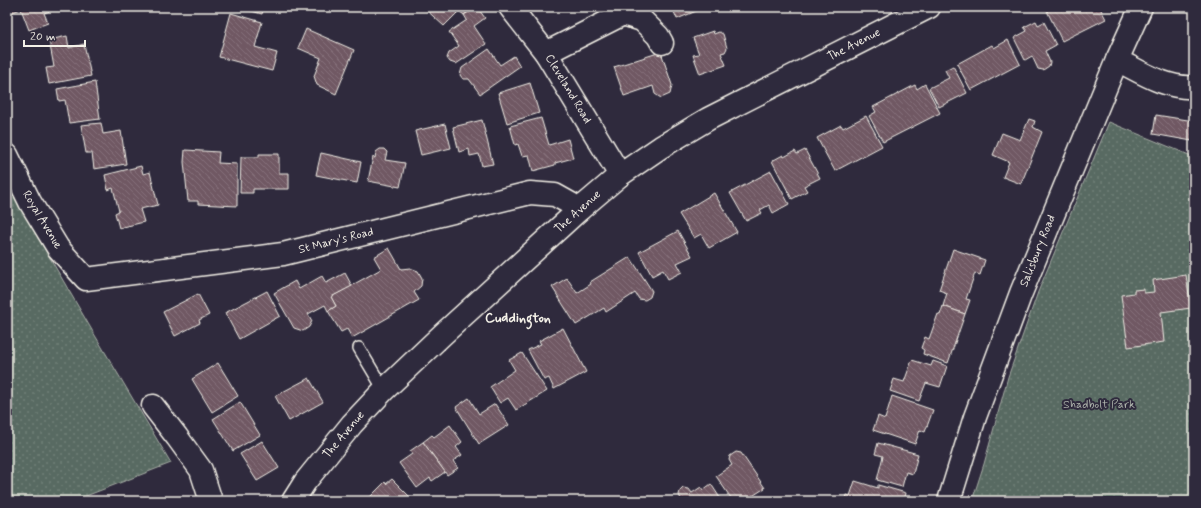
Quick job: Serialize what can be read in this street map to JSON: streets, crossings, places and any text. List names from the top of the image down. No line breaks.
{"streets":{"street":["The Avenue","Cleveland Road","Royal Avenue","St Mary's Road","Salisbury Road"]},"crossings":[["The Avenue","Cleveland Road"],["The Avenue","St Mary's Road"],["Royal Avenue","St Mary's Road"]],"districts":["Cuddington"],"parks":["Shadbolt Park"],"scale_bar":"20 m"}
